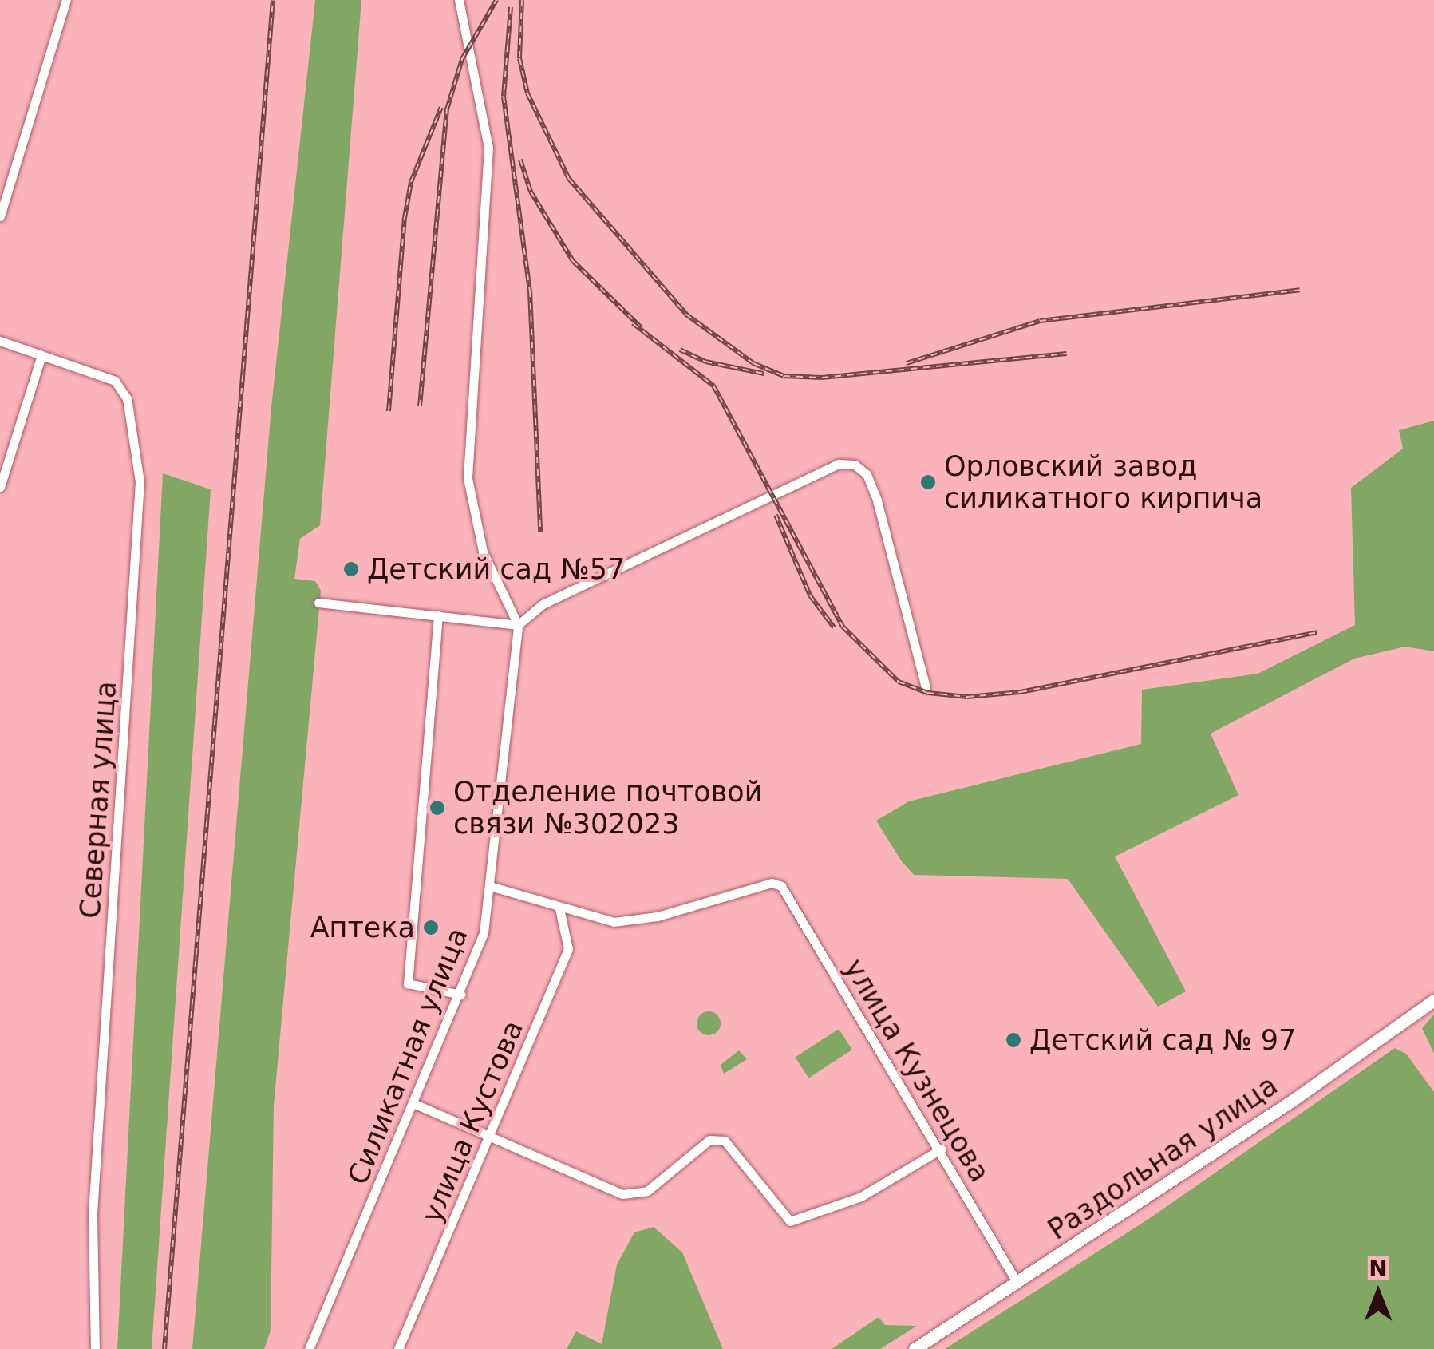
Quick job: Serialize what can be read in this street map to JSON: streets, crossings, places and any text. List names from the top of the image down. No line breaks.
{"streets":{"main road":["Раздольная улица"],"street":["Северная улица","Силикатная улица","улица Кузнецова","улица Кустова"]},"crossings":[["улица Кузнецова","улица Кустова"],["улица Кузнецова","Раздольная улица"]],"places":["Орловский завод силикатного кирпича","Детский сад №57","Отделение почтовой связи №302023","Аптека","Детский сад № 97"],"north":"top"}
